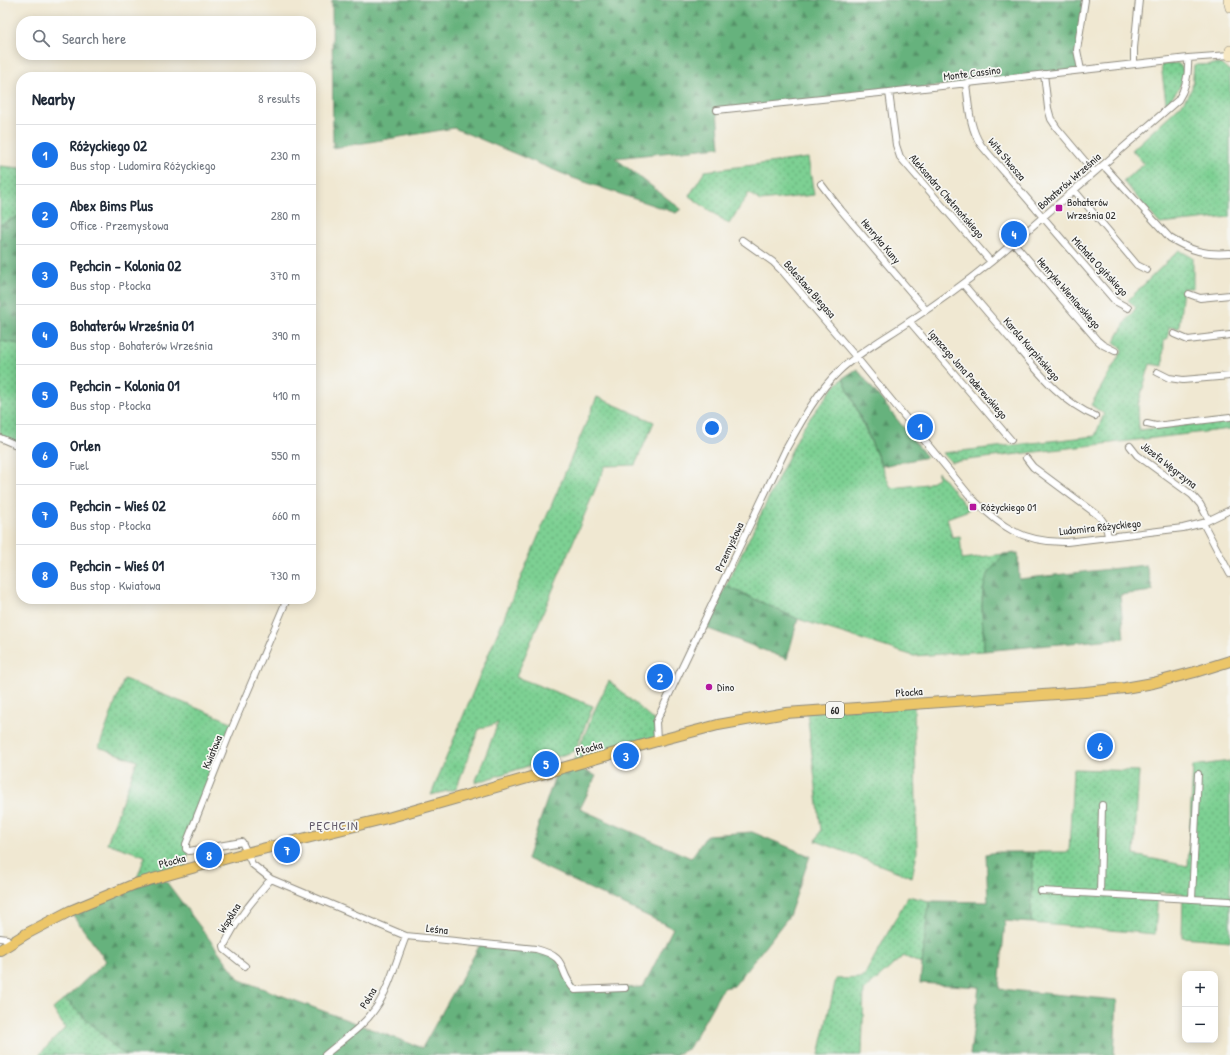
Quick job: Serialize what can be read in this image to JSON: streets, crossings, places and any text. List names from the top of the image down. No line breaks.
{"streets":{"main road":["Płocka","60"],"street":["Monte Cassino","Wita Stwosza","Bohaterów Września","Aleksandra Chełmońskiego","Henryka Kuny","Michała Ogińskiego","Bolesława Biegasa","Henryka Wieniawskiego","Karola Kurpińskiego","Ignacego Jana Paderewskiego","Józefa Węgrzyna","Ludomira Różyckiego","Przemysłowa","Kwiatowa","Wspólna","Leśna","Polna"]},"crossings":[["Monte Cassino","Wita Stwosza"],["Monte Cassino","Bohaterów Września"],["Monte Cassino","Aleksandra Chełmońskiego"],["Wita Stwosza","Bohaterów Września"],["Wita Stwosza","Michała Ogińskiego"],["Bohaterów Września","Aleksandra Chełmońskiego"],["Bohaterów Września","Henryka Kuny"],["Bohaterów Września","Michała Ogińskiego"],["Bohaterów Września","Bolesława Biegasa"],["Bohaterów Września","Henryka Wieniawskiego"],["Bohaterów Września","Karola Kurpińskiego"],["Bohaterów Września","Ignacego Jana Paderewskiego"],["Bohaterów Września","Ludomira Różyckiego"],["Bohaterów Września","Przemysłowa"],["Bolesława Biegasa","Ludomira Różyckiego"],["Bolesława Biegasa","Przemysłowa"],["Józefa Węgrzyna","Ludomira Różyckiego"],["Ludomira Różyckiego","Przemysłowa"],["Przemysłowa","Płocka"],["Płocka","Kwiatowa"],["Płocka","Leśna"],["Kwiatowa","Leśna"],["Wspólna","Leśna"],["Leśna","Polna"]],"districts":["PĘCHCIN"],"places":{"transit":["Bohaterów Września 02","Różyckiego 01"],"other":["Dino"]},"page":{"search":"Search here","heading":["Nearby","8 results"],"list":[{"mark":"1","name":"Różyckiego 02","note":"Bus stop · Ludomira Różyckiego","value":"230 m"},{"mark":"2","name":"Abex Bims Plus","note":"Office · Przemysłowa","value":"280 m"},{"mark":"3","name":"Pęchcin - Kolonia 02","note":"Bus stop · Płocka","value":"370 m"},{"mark":"4","name":"Bohaterów Września 01","note":"Bus stop · Bohaterów Września","value":"390 m"},{"mark":"5","name":"Pęchcin - Kolonia 01","note":"Bus stop · Płocka","value":"410 m"},{"mark":"6","name":"Orlen","note":"Fuel","value":"550 m"},{"mark":"7","name":"Pęchcin - Wieś 02","note":"Bus stop · Płocka","value":"660 m"},{"mark":"8","name":"Pęchcin - Wieś 01","note":"Bus stop · Kwiatowa","value":"730 m"}],"pins":["4","1","2","6","3","5","7","8"],"map_buttons":["+","−"]}}
